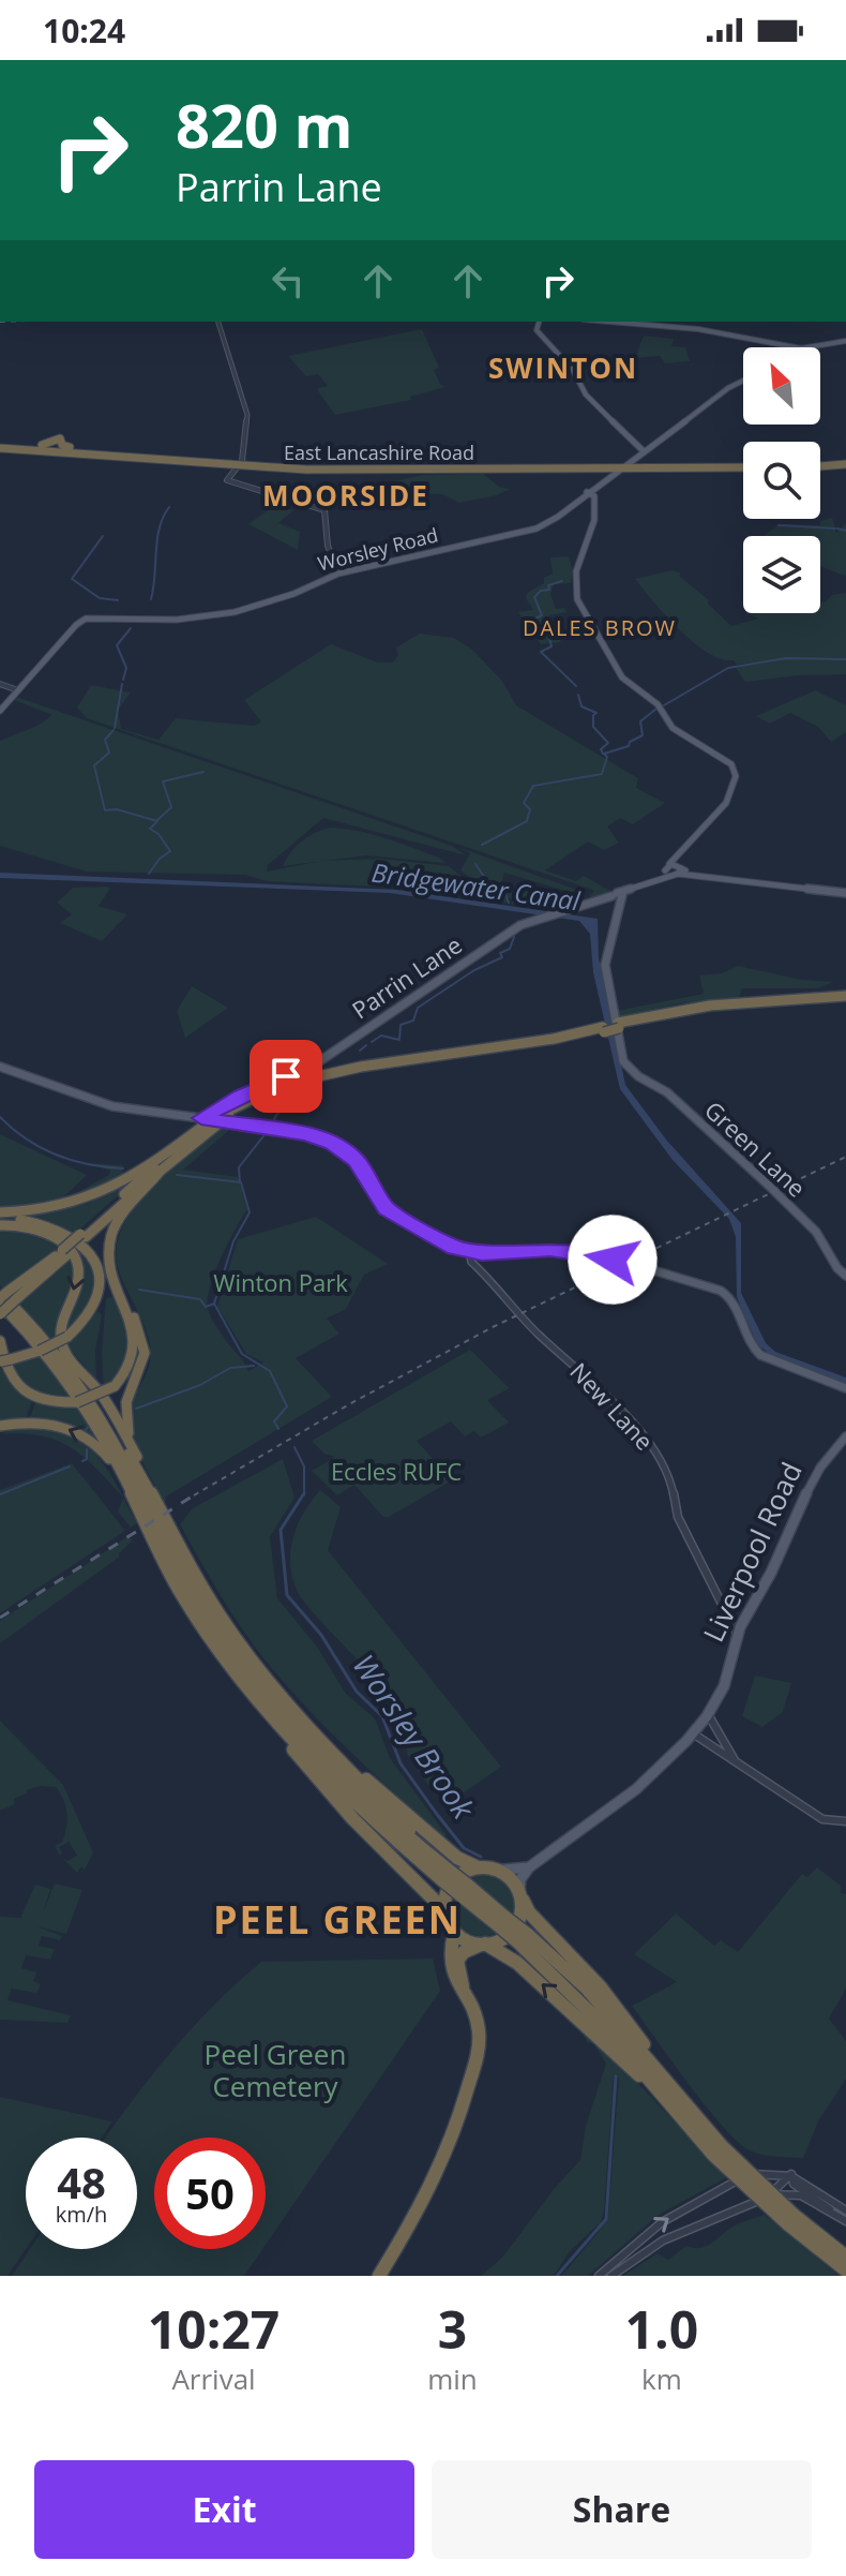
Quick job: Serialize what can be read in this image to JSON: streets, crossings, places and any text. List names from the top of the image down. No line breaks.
{"streets":{"highway":["East Lancashire Road"],"main road":["Worsley Road","Parrin Lane","Green Lane","Liverpool Road"],"street":["New Lane"]},"crossings":[["East Lancashire Road","Worsley Road"],["Parrin Lane","Green Lane"],["New Lane","Liverpool Road"]],"districts":["SWINTON","MOORSIDE","DALES BROW","PEEL GREEN"],"water":["Bridgewater Canal","Worsley Brook"],"parks":["Winton Park","Eccles RUFC","Peel Green Cemetery"],"north":"top left","page":{"status":"10:24","turn":["820 m","Parrin Lane"],"speed":"48 km/h","limit":"50","eta":["10:27","Arrival","3","min","1.0","km"],"buttons":["Exit","Share"]}}
